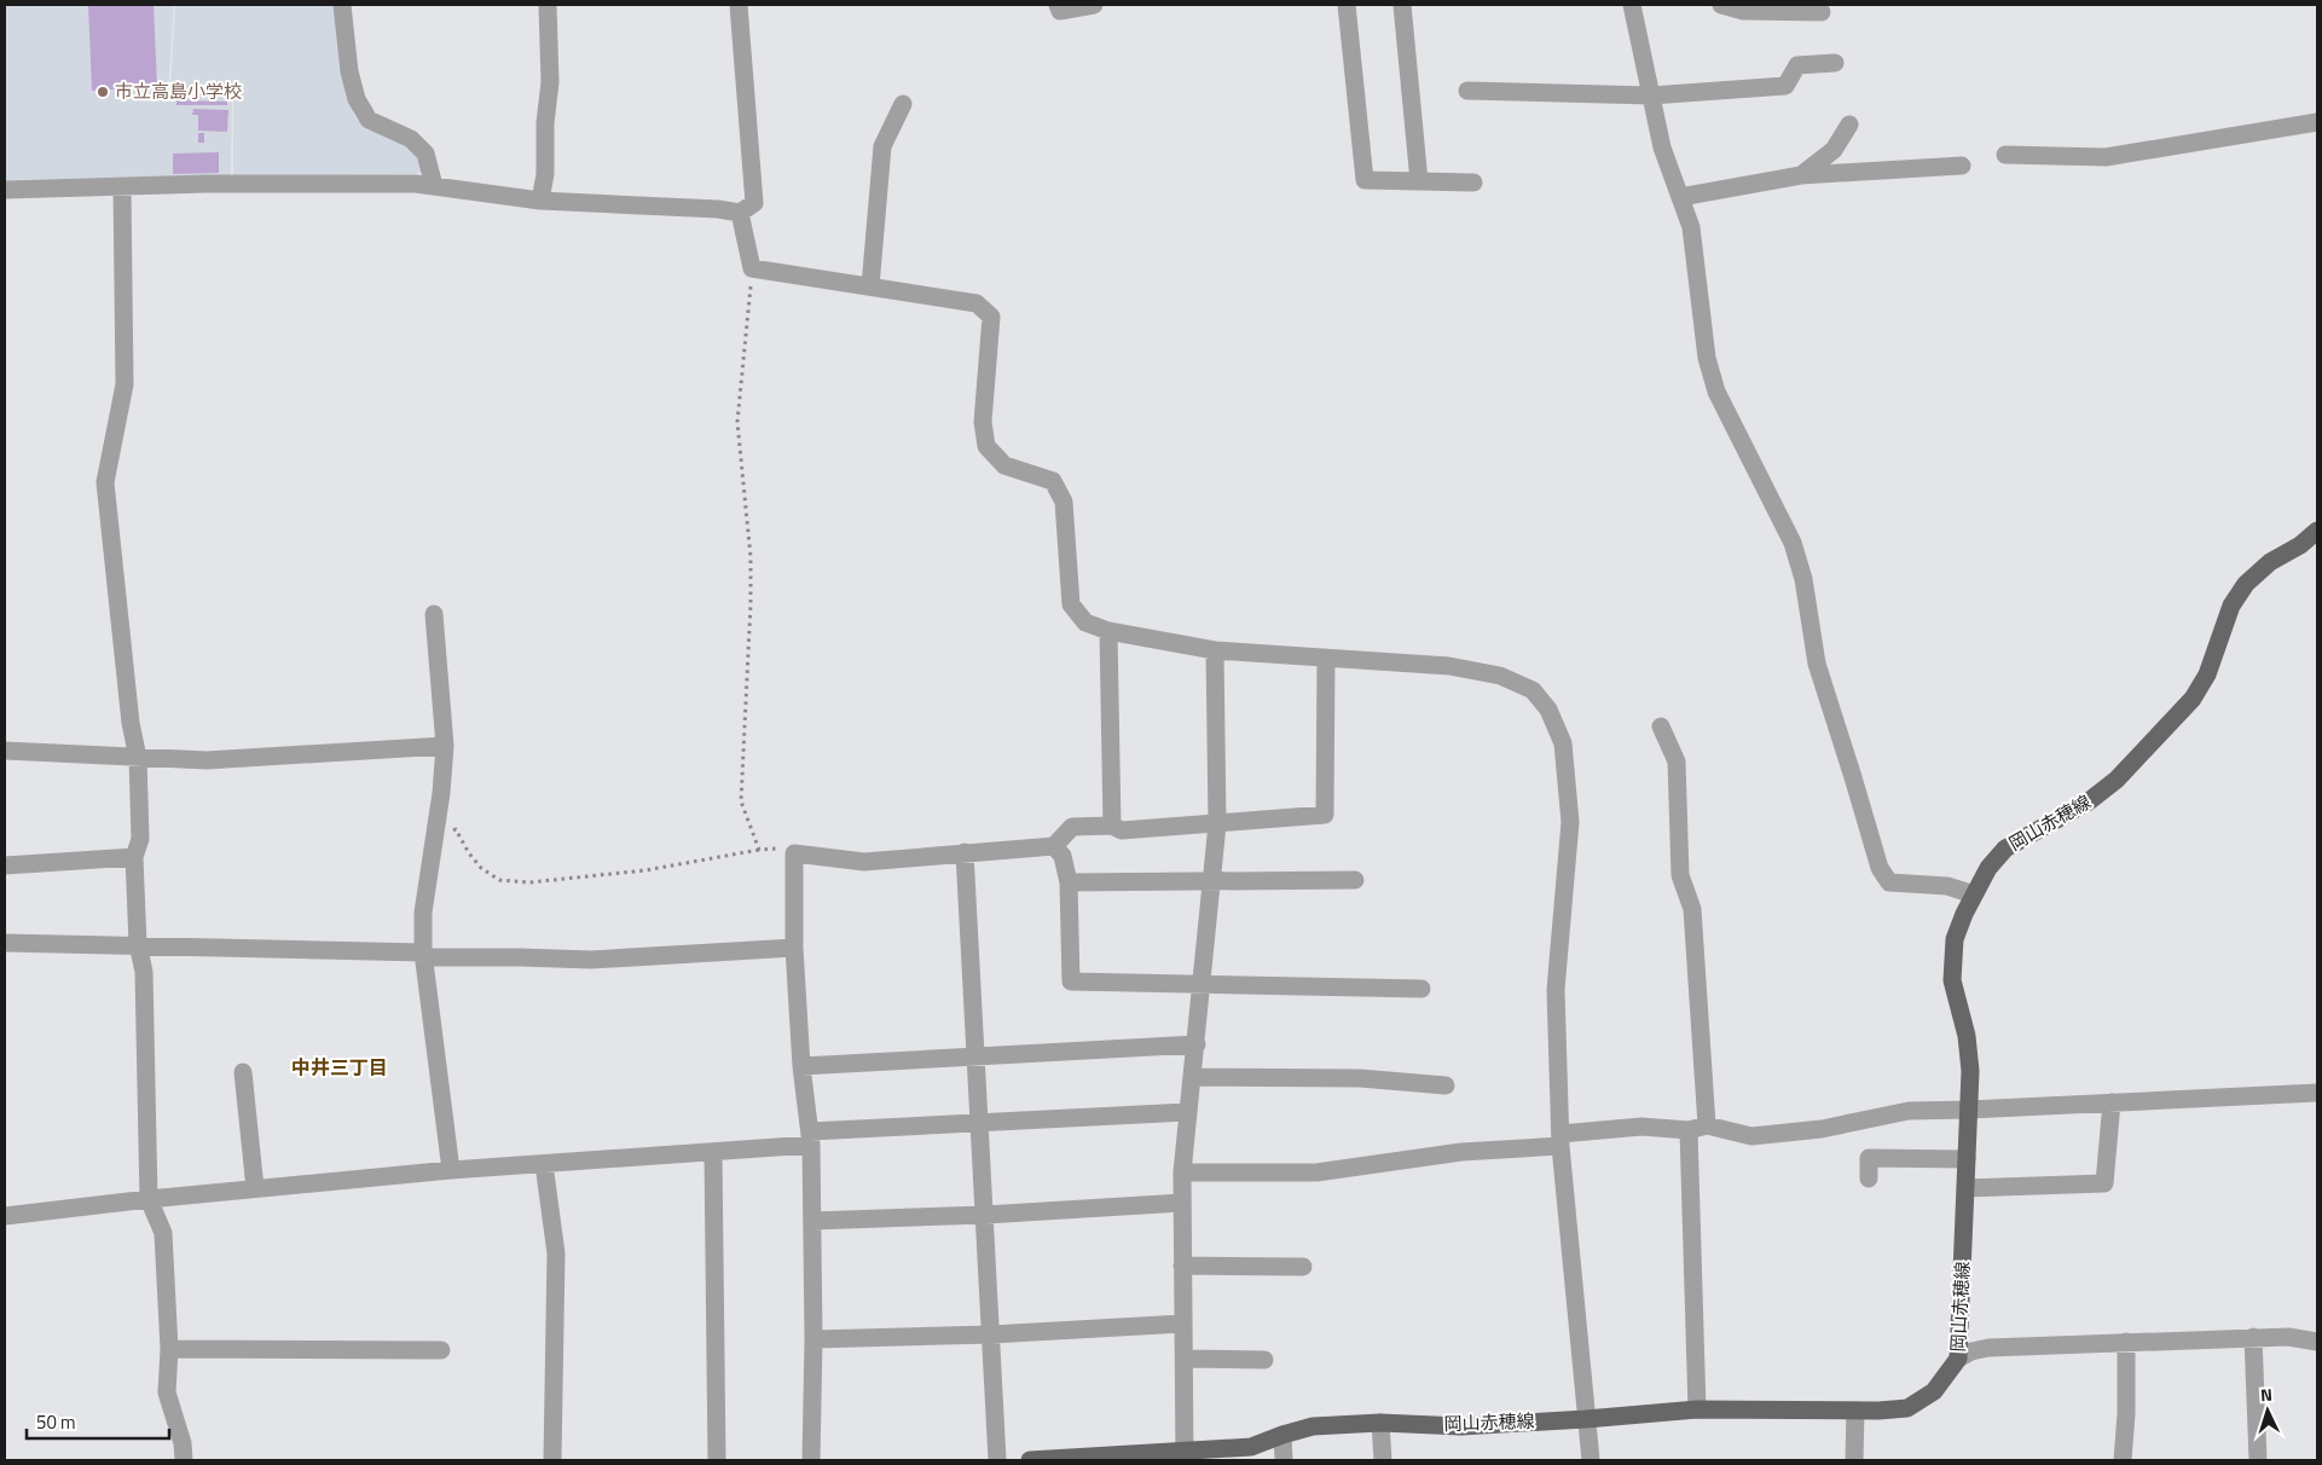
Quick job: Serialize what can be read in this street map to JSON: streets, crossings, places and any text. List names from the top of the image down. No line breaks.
{"streets":{"main road":["岡山赤穂線"]},"districts":["中井三丁目"],"places":["市立高島小学校"],"scale_bar":"50 m","north":"top"}
